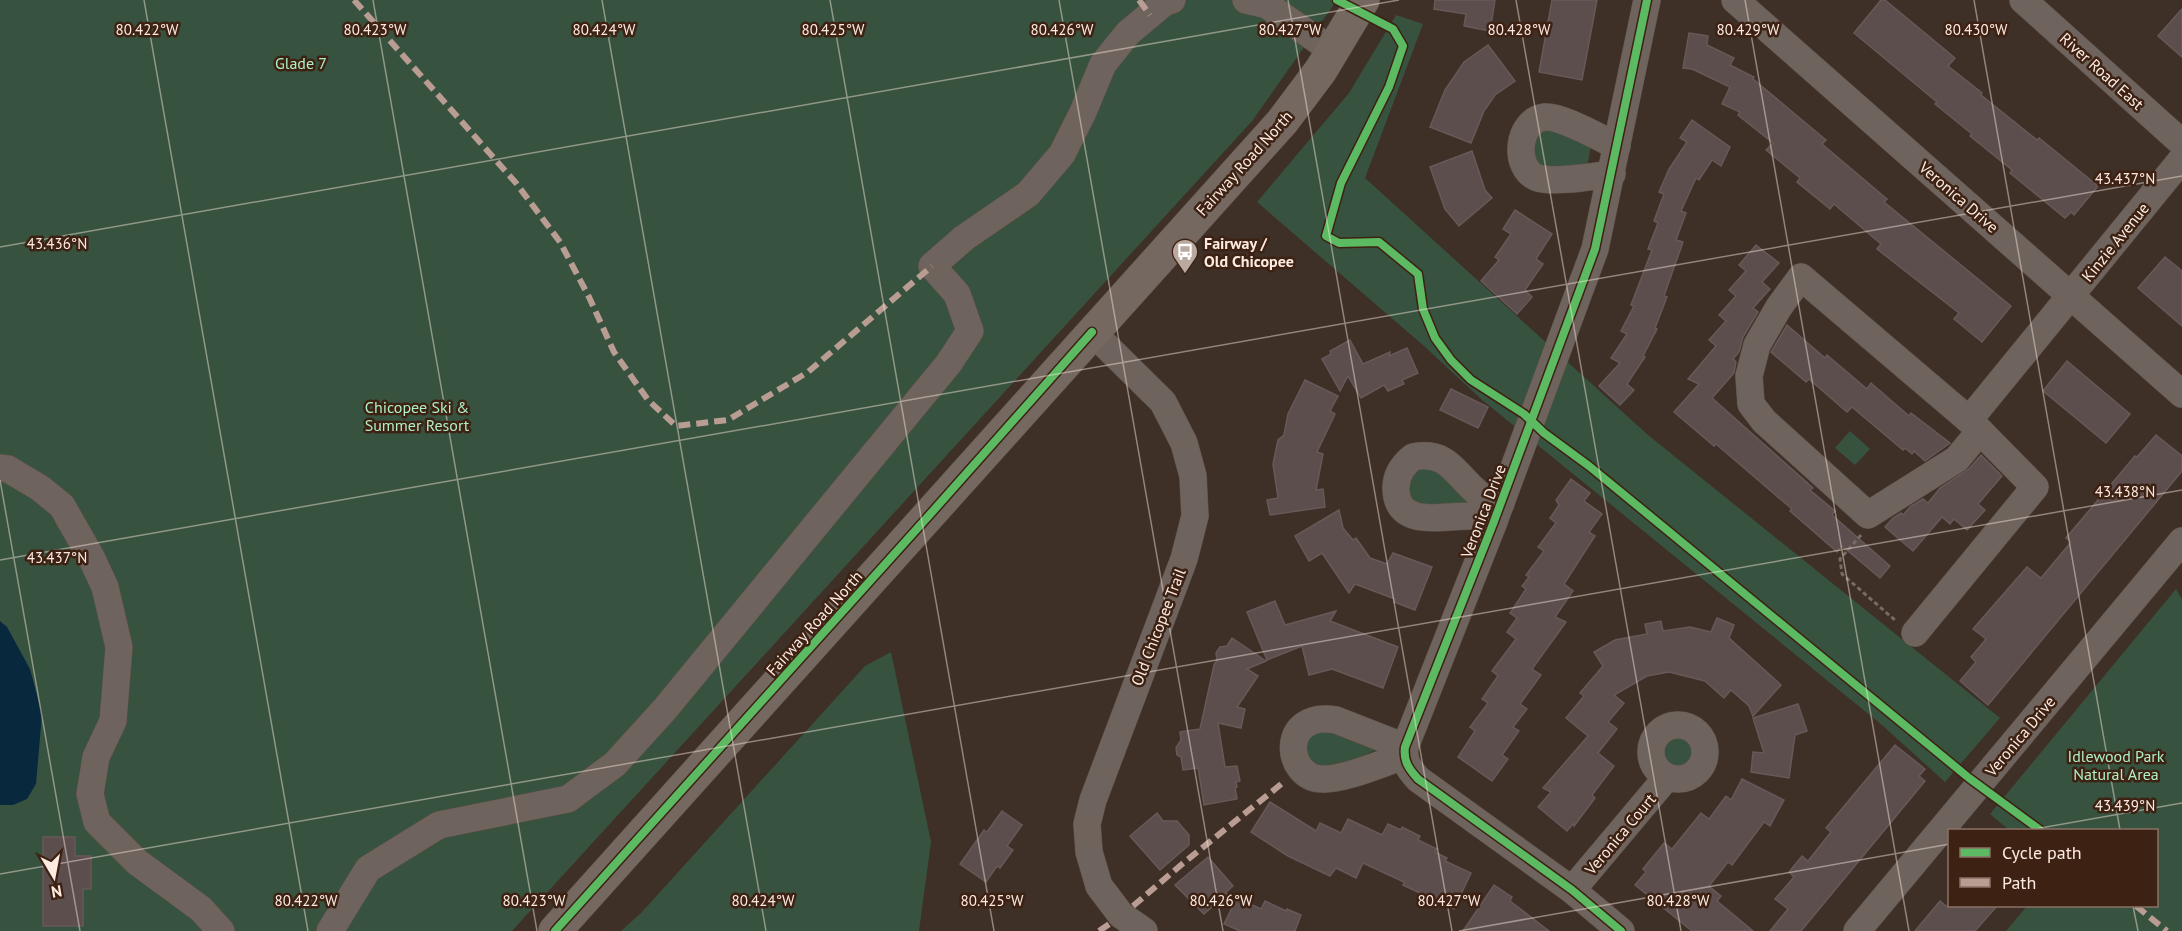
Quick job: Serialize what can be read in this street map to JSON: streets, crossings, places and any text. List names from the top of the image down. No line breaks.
{"streets":{"main road":["Fairway Road North"],"street":["River Road East","Veronica Drive","Kinzie Avenue","Old Chicopee Trail","Veronica Court"]},"crossings":[["Fairway Road North","Old Chicopee Trail"],["Veronica Drive","Kinzie Avenue"],["Veronica Drive","Veronica Court"]],"parks":["Glade 7","Chicopee Ski & Summer Resort","Idlewood Park Natural Area"],"places":{"bus stop":["Fairway / Old Chicopee"]},"legend":["Cycle path","Path"],"north":"bottom","coordinates":["80.422°W","80.423°W","80.424°W","80.425°W","80.426°W","80.427°W","80.428°W","80.429°W","80.430°W","43.437°N","43.436°N","43.438°N","43.439°N"]}
